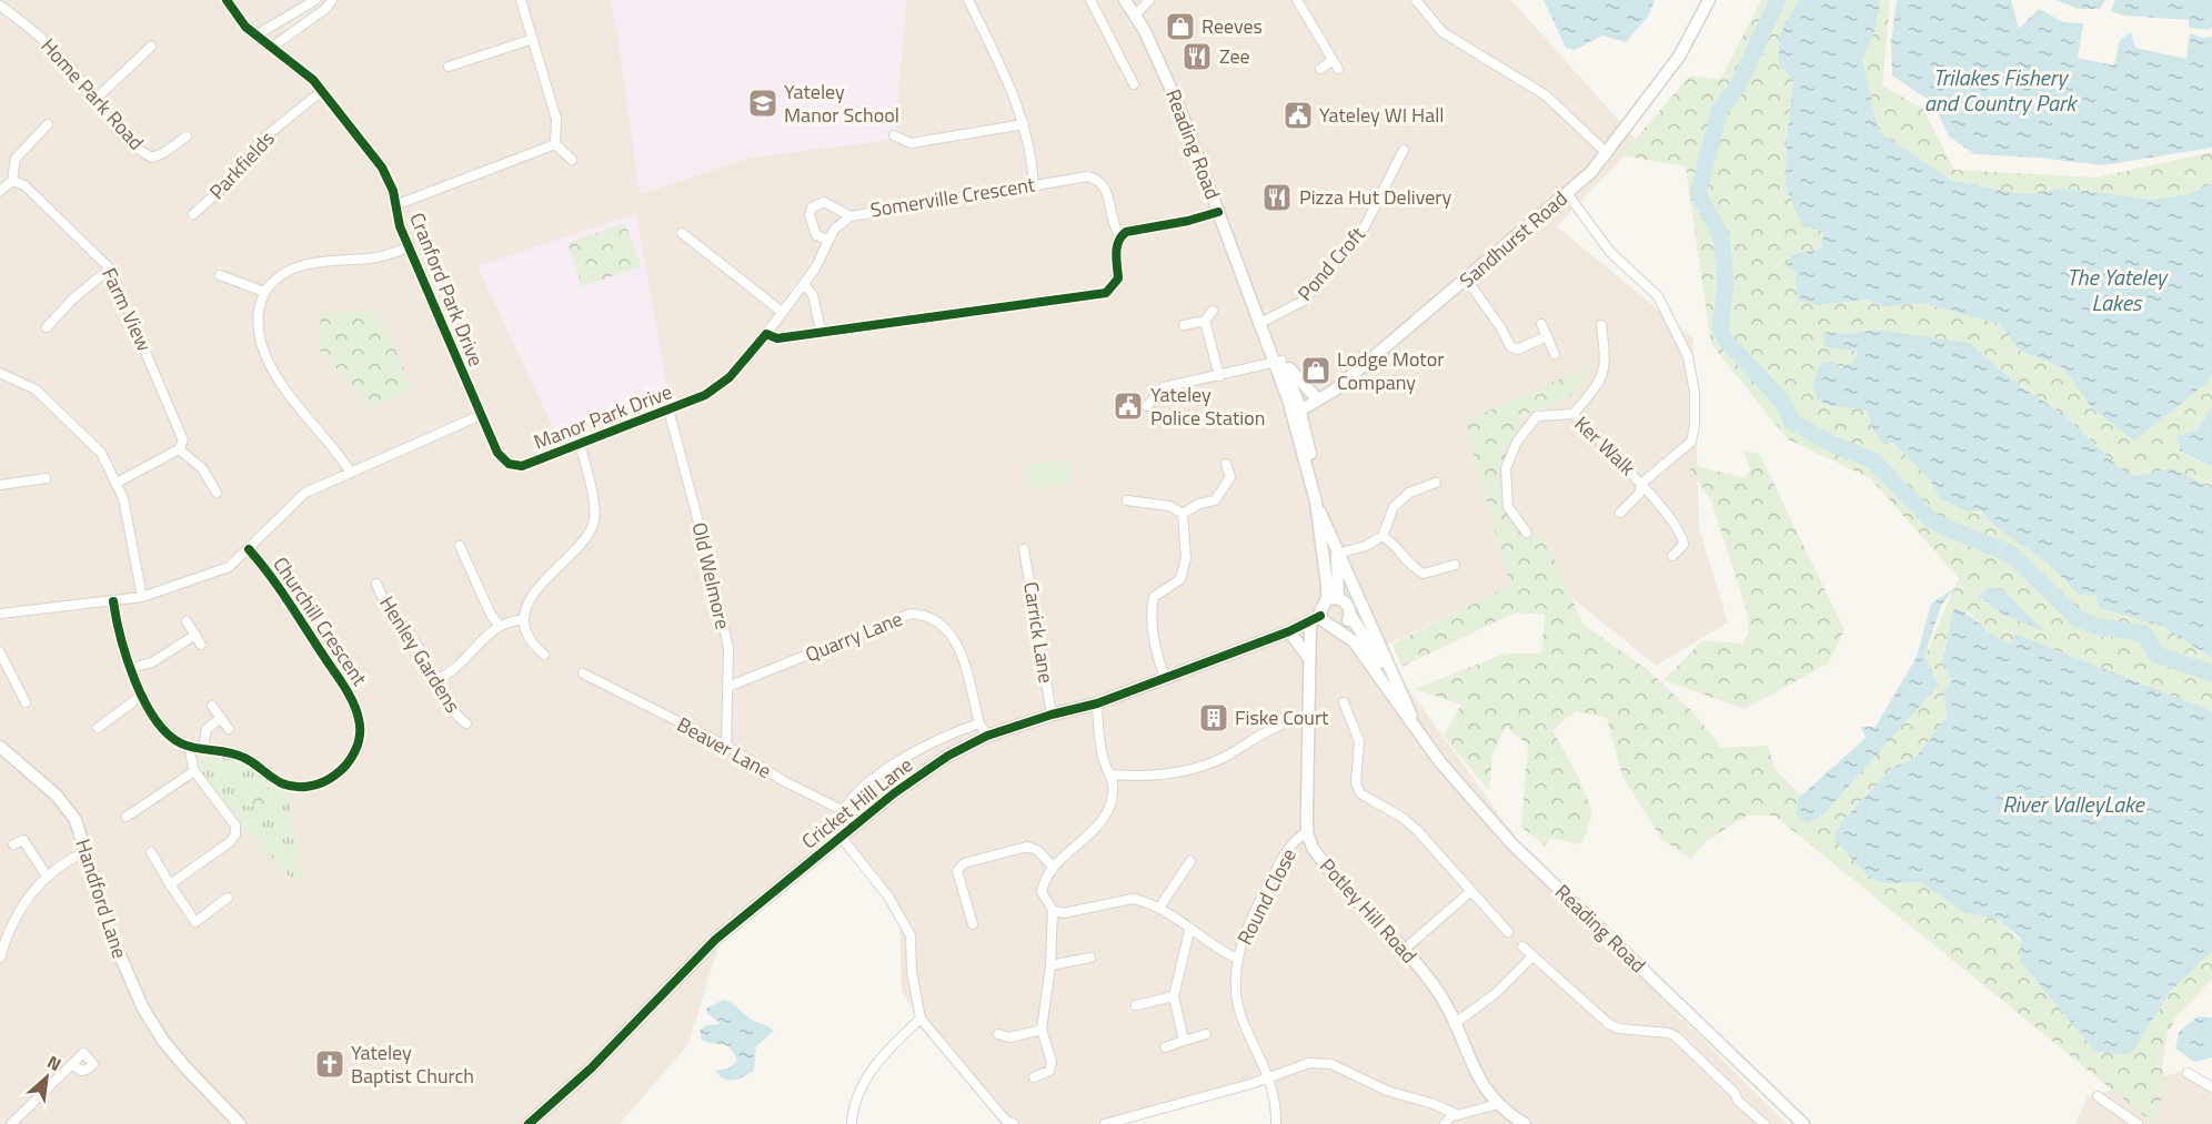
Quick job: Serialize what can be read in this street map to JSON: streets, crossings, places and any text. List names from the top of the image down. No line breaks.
{"streets":{"street":["Home Park Road","Reading Road","Parkfields","Somerville Crescent","Sandhurst Road","Pond Croft","Cranford Park Drive","Farm View","Manor Park Drive","Ker Walk","Old Welmore","Churchill Crescent","Carrick Lane","Quarry Lane","Henley Gardens","Beaver Lane","Cricket Hill Lane","Round Close","Handford Lane","Potley Hill Road"]},"crossings":[["Reading Road","Sandhurst Road"],["Reading Road","Pond Croft"],["Reading Road","Cricket Hill Lane"],["Parkfields","Cranford Park Drive"],["Somerville Crescent","Manor Park Drive"],["Cranford Park Drive","Manor Park Drive"],["Manor Park Drive","Old Welmore"],["Old Welmore","Quarry Lane"],["Old Welmore","Beaver Lane"],["Carrick Lane","Cricket Hill Lane"],["Quarry Lane","Cricket Hill Lane"],["Beaver Lane","Cricket Hill Lane"],["Round Close","Potley Hill Road"]],"water":["Trilakes Fishery and Country Park","The Yateley Lakes","River ValleyLake"],"places":{"shop":["Reeves","Lodge Motor Company"],"restaurant":["Zee","Pizza Hut Delivery"],"school or university":["Yateley Manor School"],"public building":["Yateley WI Hall","Yateley Police Station"],"building":["Fiske Court"],"church":["Yateley Baptist Church"]},"north":"top right"}
